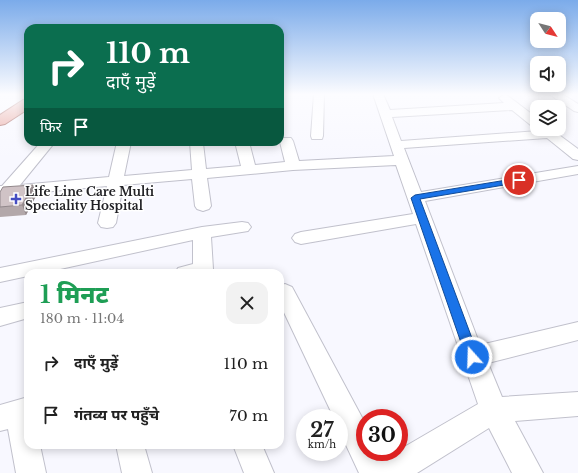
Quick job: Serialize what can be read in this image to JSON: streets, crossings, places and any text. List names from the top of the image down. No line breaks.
{"places":{"health":["Life Line Care Multi Speciality Hospital"]},"north":"bottom right","page":{"turn":["110 m","दाएँ मुड़ें"],"then":"फिर","heading":["1 मिनट","180 m · 11:04"],"list":[{"name":"दाएँ मुड़ें","value":"110 m"},{"name":"गंतव्य पर पहुँचे","value":"70 m"}],"speed":"27 km/h","limit":"30"}}
